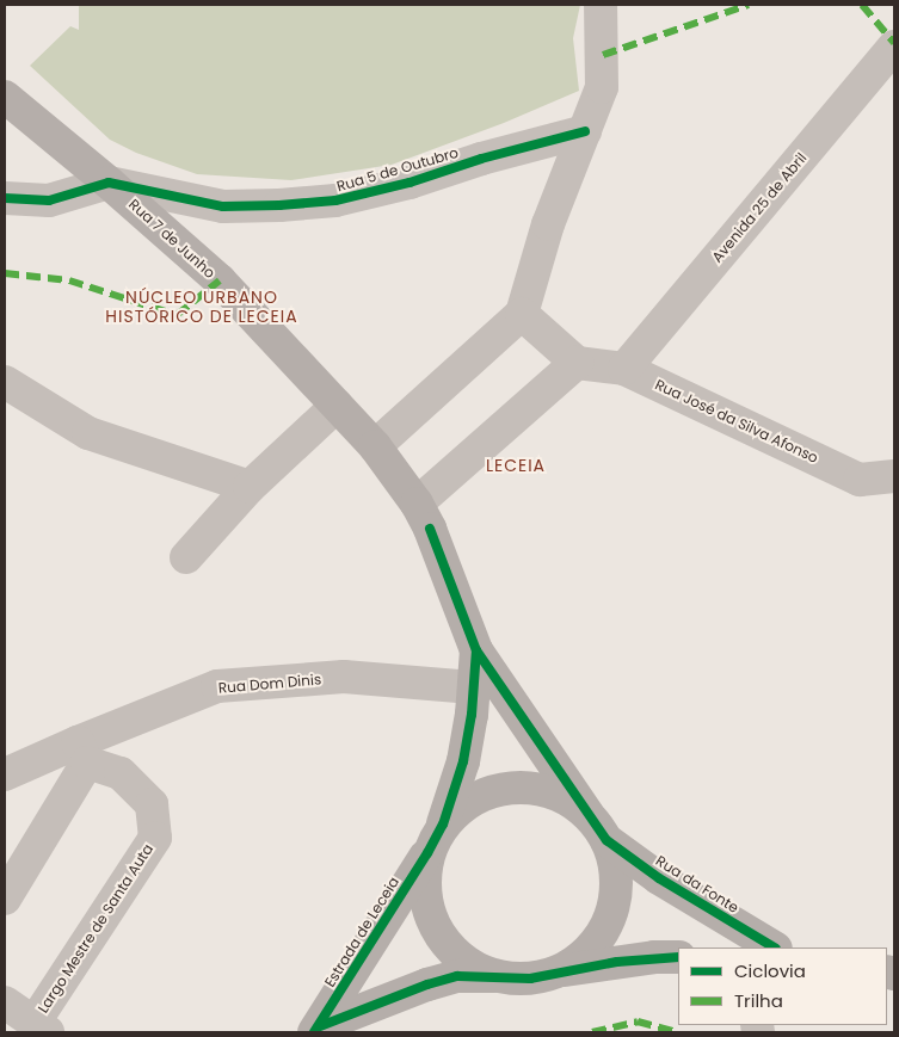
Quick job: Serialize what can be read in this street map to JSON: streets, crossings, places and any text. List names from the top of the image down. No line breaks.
{"streets":{"main road":["Rua 7 de Junho","Rua da Fonte","Estrada de Leceia"],"street":["Rua 5 de Outubro","Avenida 25 de Abril","Rua José da Silva Afonso","Rua Dom Dinis","Largo Mestre de Santa Auta"]},"crossings":[["Rua 5 de Outubro","Rua 7 de Junho"],["Avenida 25 de Abril","Rua José da Silva Afonso"],["Rua Dom Dinis","Largo Mestre de Santa Auta"],["Rua da Fonte","Estrada de Leceia"]],"districts":["NÚCLEO URBANO HISTÓRICO DE LECEIA","LECEIA"],"legend":["Ciclovia","Trilha"]}
